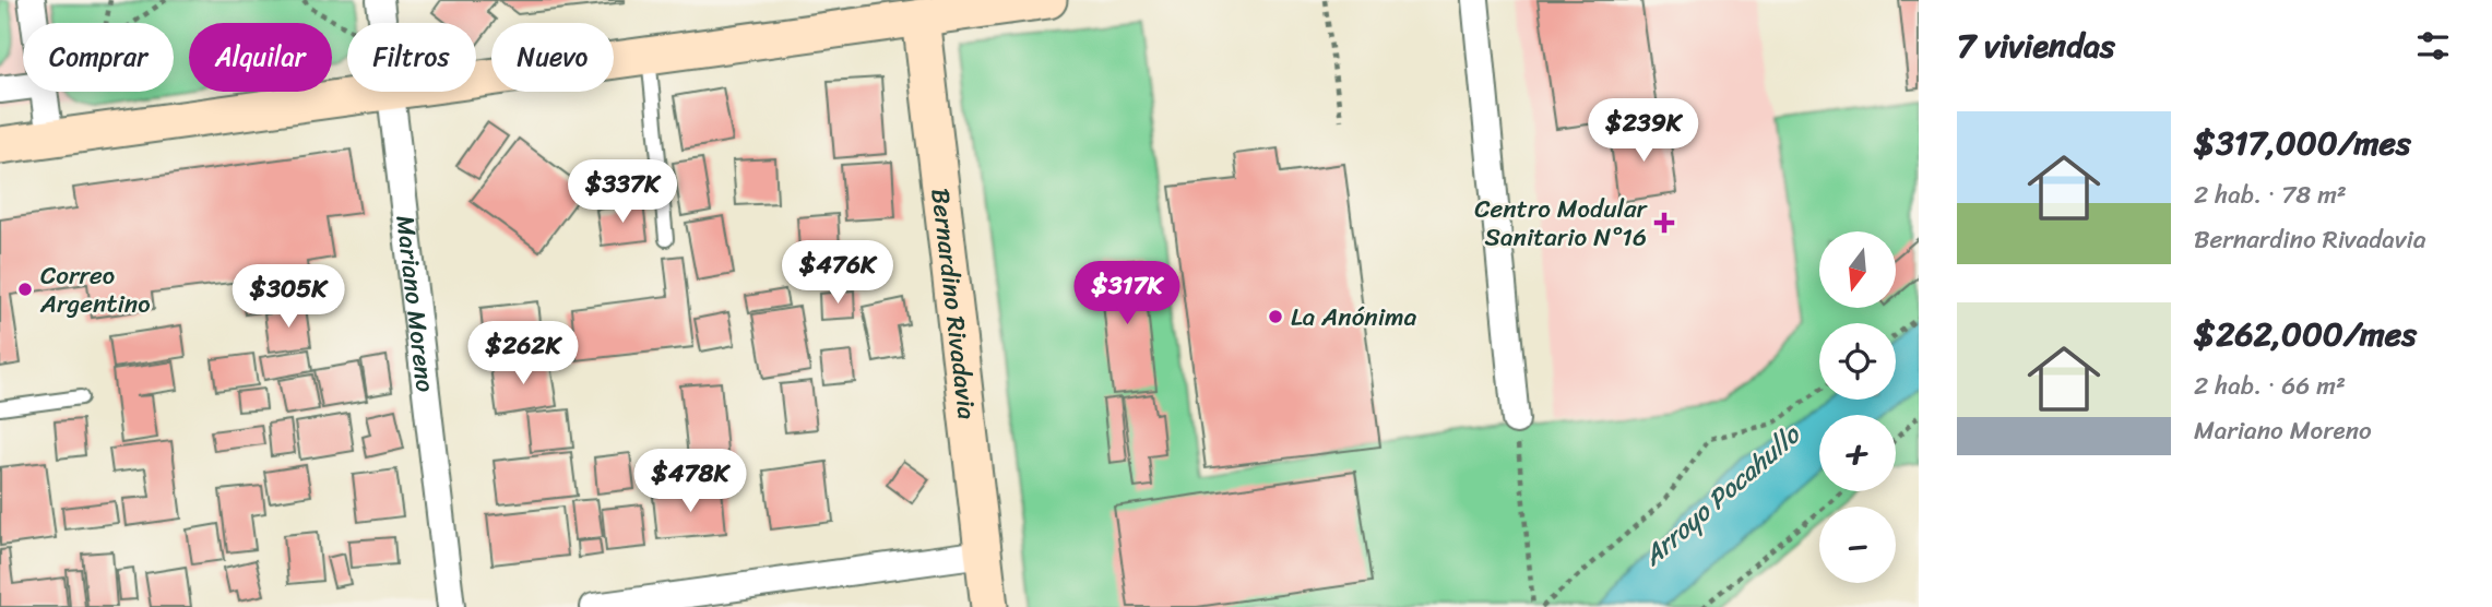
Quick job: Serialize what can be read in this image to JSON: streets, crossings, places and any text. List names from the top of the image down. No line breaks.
{"streets":{"main road":["Bernardino Rivadavia"],"street":["Mariano Moreno"]},"water":["Arroyo Pocahullo"],"places":{"health":["Centro Modular Sanitario N°16"],"other":["Correo Argentino","La Anónima"]},"north":"bottom","page":{"heading":"7 viviendas","chip":["Comprar","Alquilar","Filtros","Nuevo"],"list":[{"name":"$317,000/mes","note":"2 hab. · 78 m² · Bernardino Rivadavia"},{"name":"$262,000/mes","note":"2 hab. · 66 m² · Mariano Moreno"}],"price":["$239K","$337K","$476K","$317K","$305K","$262K","$478K"],"map_buttons":["+","−"]}}
